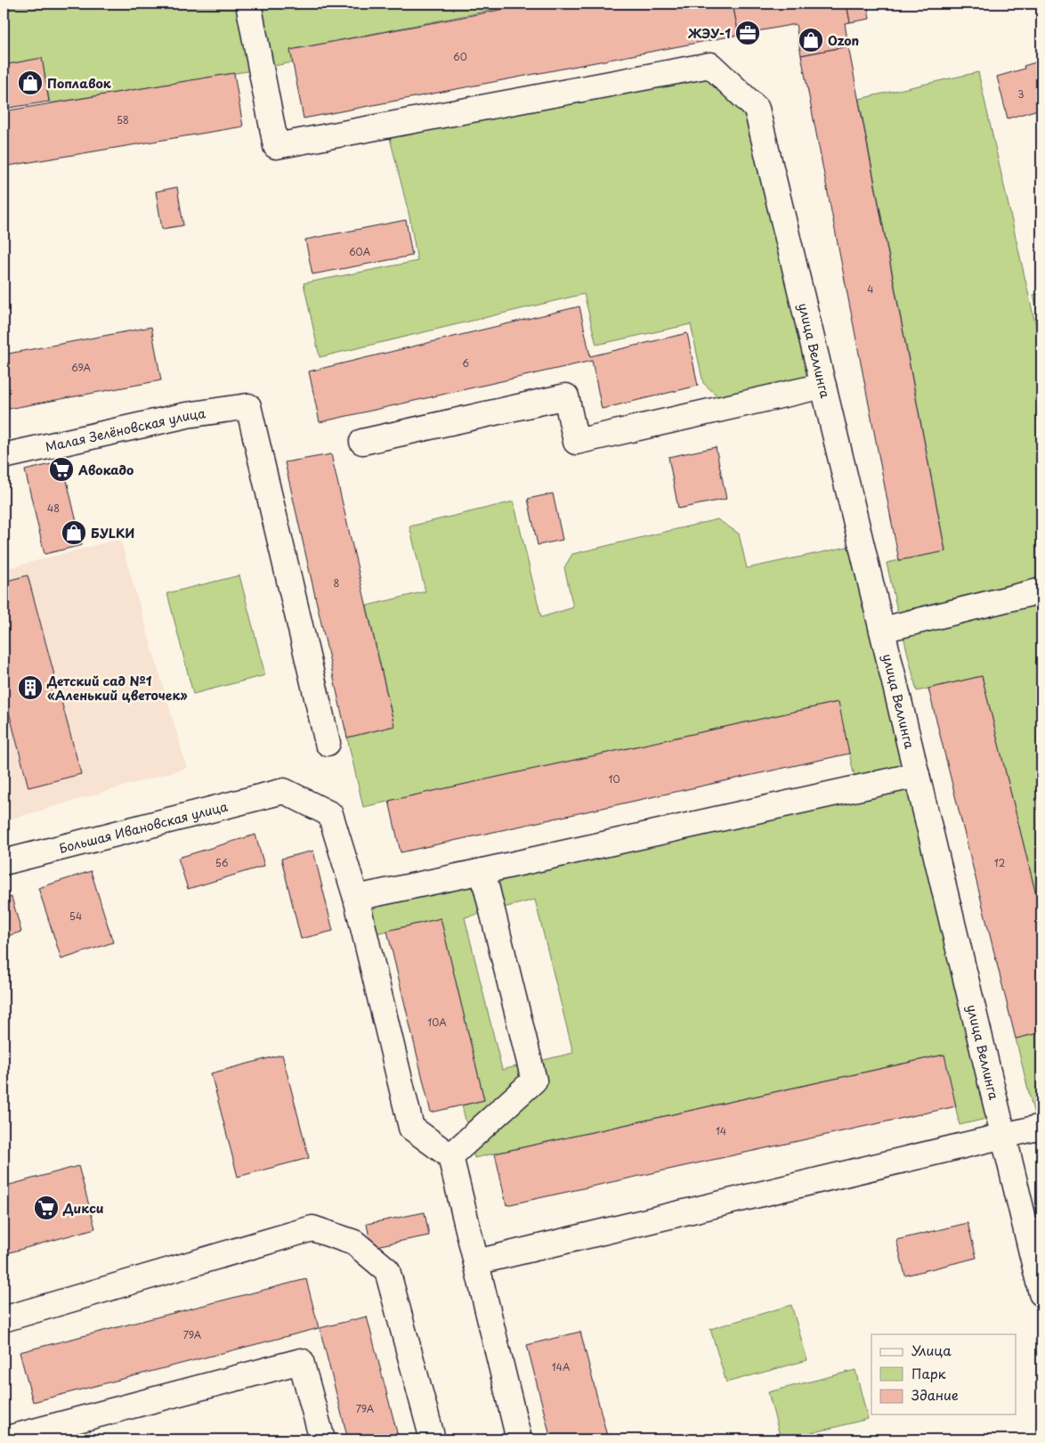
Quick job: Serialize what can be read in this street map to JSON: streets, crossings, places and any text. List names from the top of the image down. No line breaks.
{"streets":{"street":["улица Веллинга","Малая Зелёновская улица","Большая Ивановская улица"]},"places":{"office":["ЖЭУ-1"],"shop":["Ozon","Поплавок","БУLКИ"],"supermarket":["Авокадо","Дикси"],"building":["Детский сад №1 «Аленький цветочек»"]},"house_numbers":["60","3","58","60А","4","6","69А","48","8","10","56","12","54","10А","14","79А","14А","79А"],"legend":["Улица","Парк","Здание"]}
